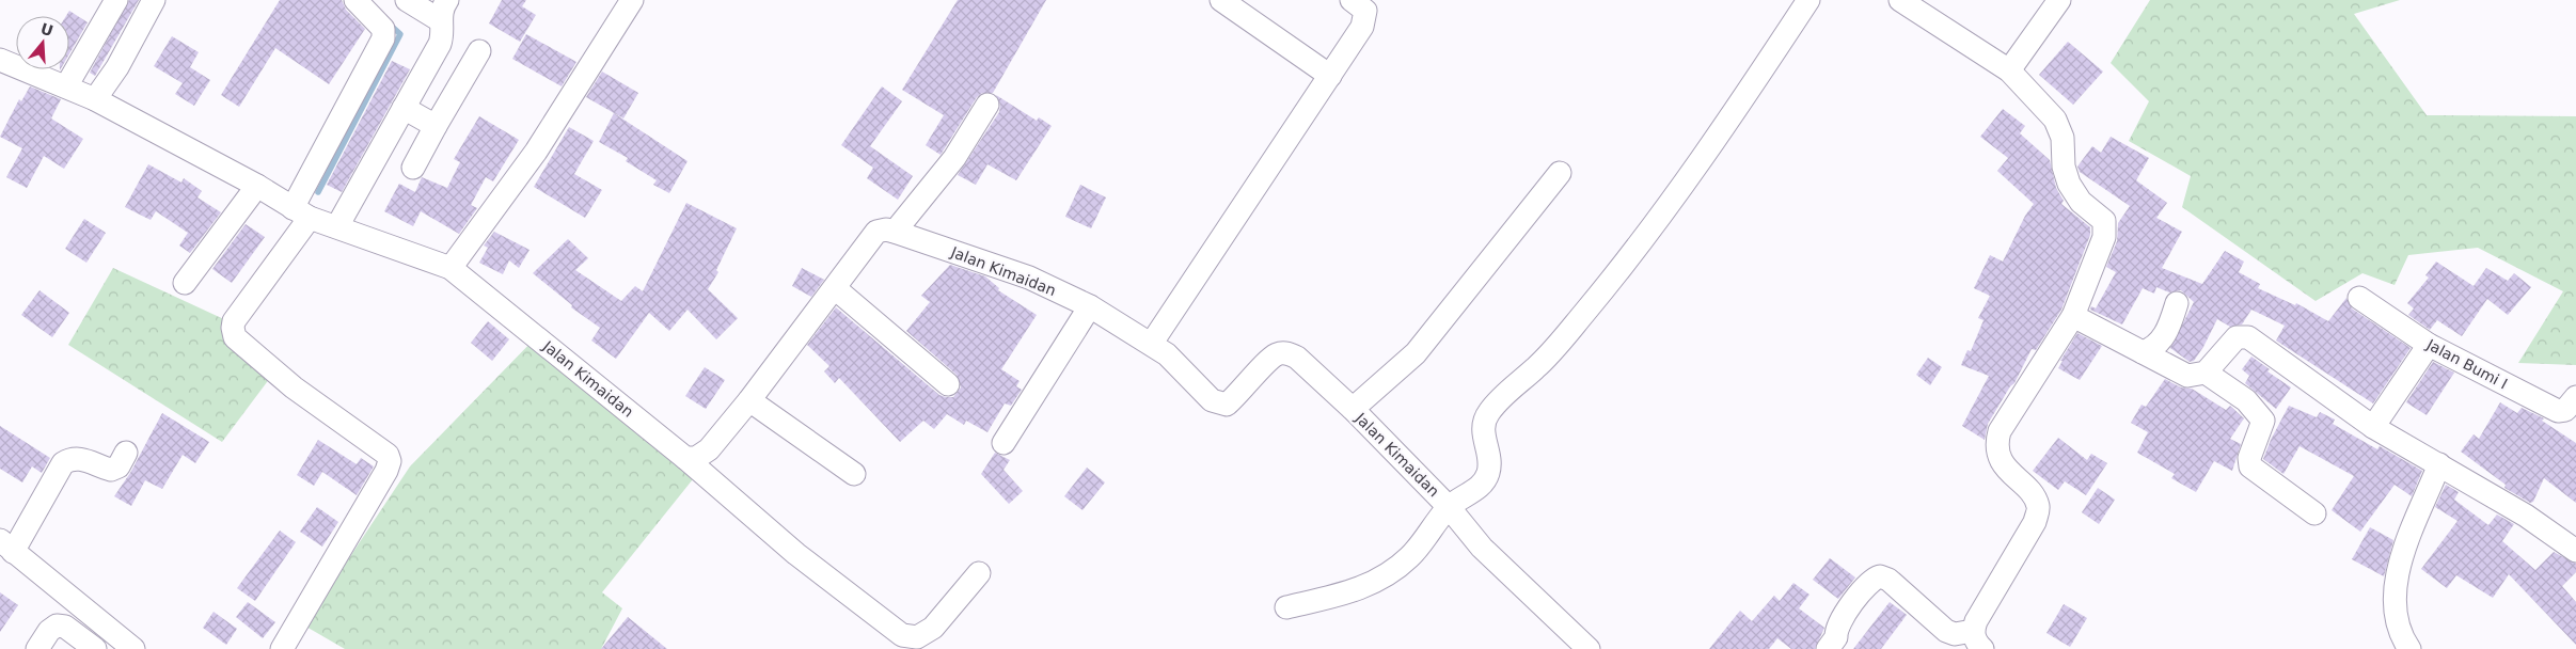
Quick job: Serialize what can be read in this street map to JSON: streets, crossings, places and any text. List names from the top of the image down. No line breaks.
{"streets":{"street":["Jalan Kimaidan","Jalan Bumi I"]},"north":"top"}
